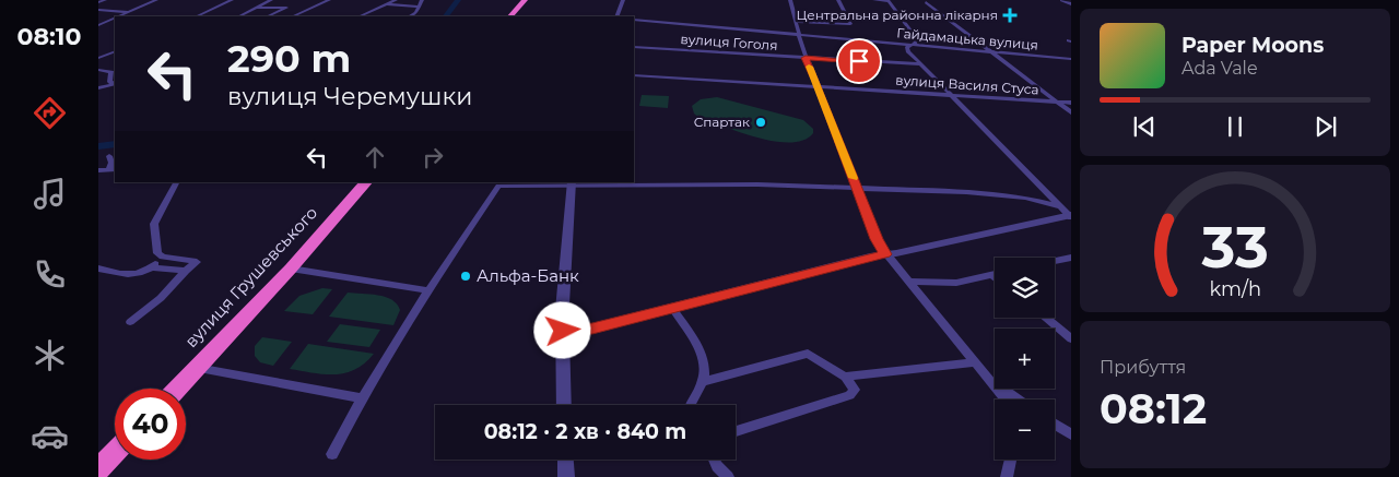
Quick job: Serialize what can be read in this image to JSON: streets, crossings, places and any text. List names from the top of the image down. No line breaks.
{"streets":{"highway":["вулиця Грушевського"],"street":["Гайдамацька вулиця","вулиця Гоголя","вулиця Василя Стуса"]},"places":{"health":["Центральна районна лікарня"],"other":["Спартак","Альфа-Банк"]},"page":{"tabs":"08:10","turn":["290 m","вулиця Черемушки"],"song":["Paper Moons","Ada Vale"],"map_buttons":["+","−"],"tile":["Прибуття","08:12"],"limit":"40","trip":"08:12 · 2 хв · 840 m","gauge":["33","km/h"]}}
